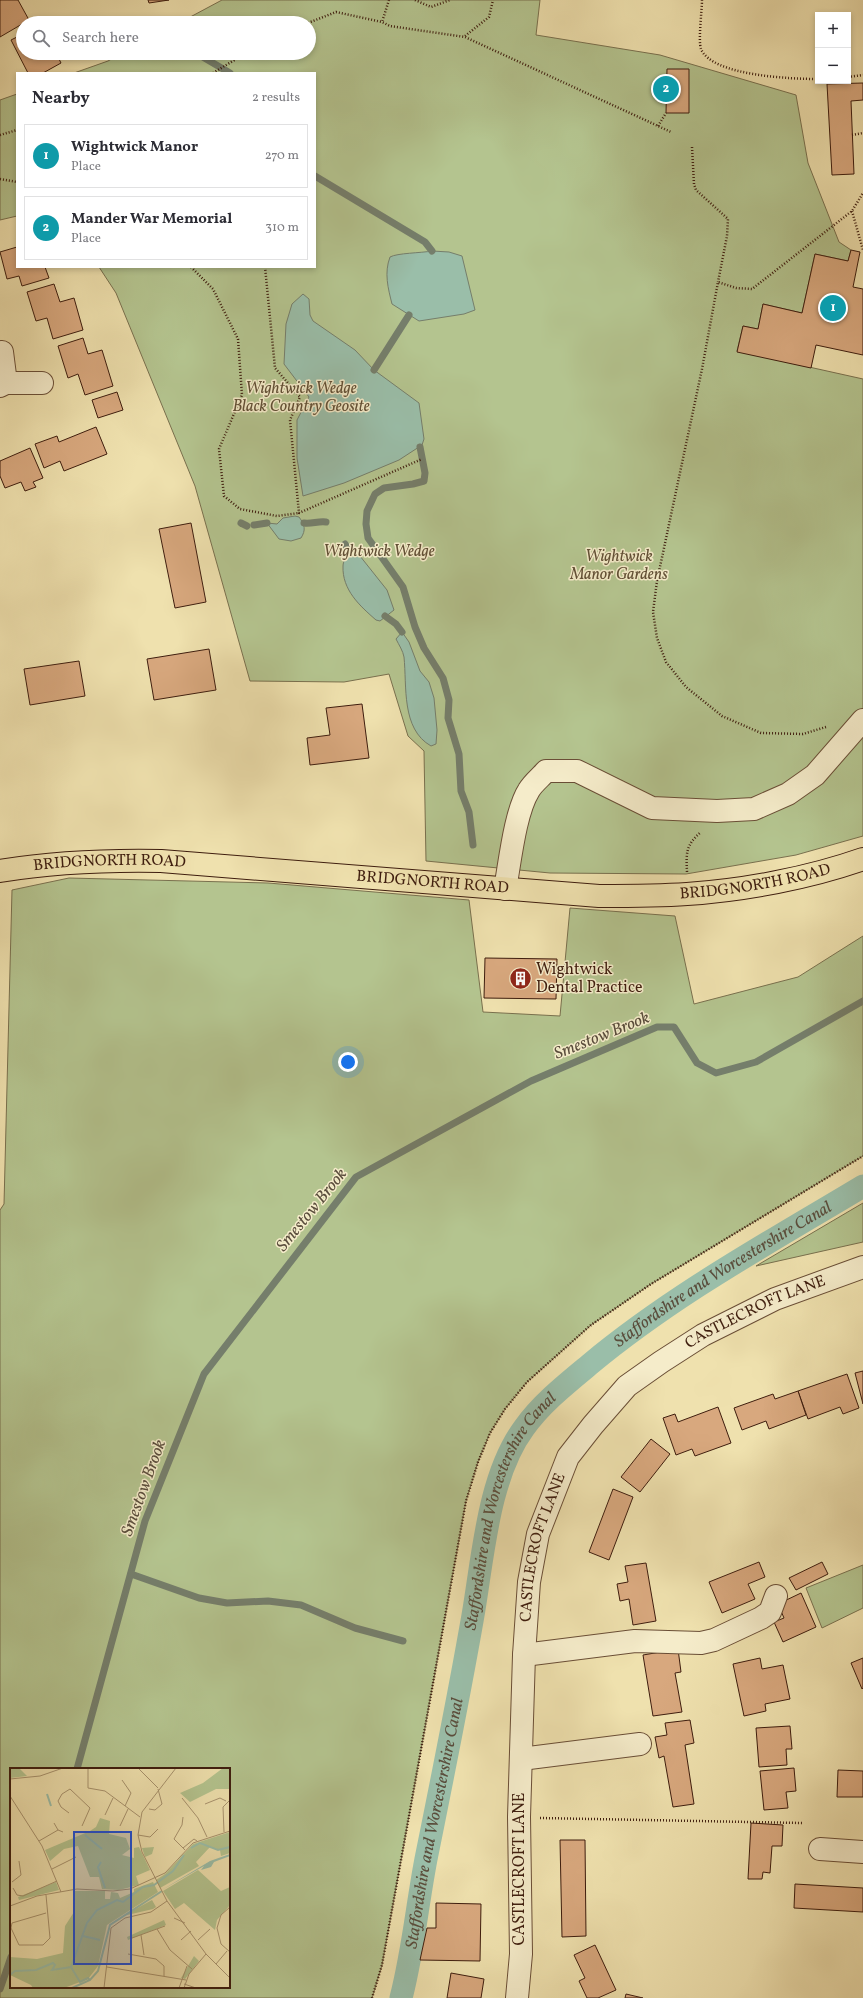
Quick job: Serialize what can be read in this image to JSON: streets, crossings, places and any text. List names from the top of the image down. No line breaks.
{"streets":{"highway":["BRIDGNORTH ROAD"],"street":["CASTLECROFT LANE"]},"water":["Smestow Brook","Staffordshire and Worcestershire Canal"],"parks":["Wightwick Wedge Black Country Geosite","Wightwick Wedge","Wightwick Manor Gardens"],"places":{"building":["Wightwick Dental Practice"]},"page":{"map_buttons":["+","−"],"search":"Search here","heading":["Nearby","2 results"],"pins":["2","1"],"list":[{"mark":"1","name":"Wightwick Manor","note":"Place","value":"270 m"},{"mark":"2","name":"Mander War Memorial","note":"Place","value":"310 m"}]}}
